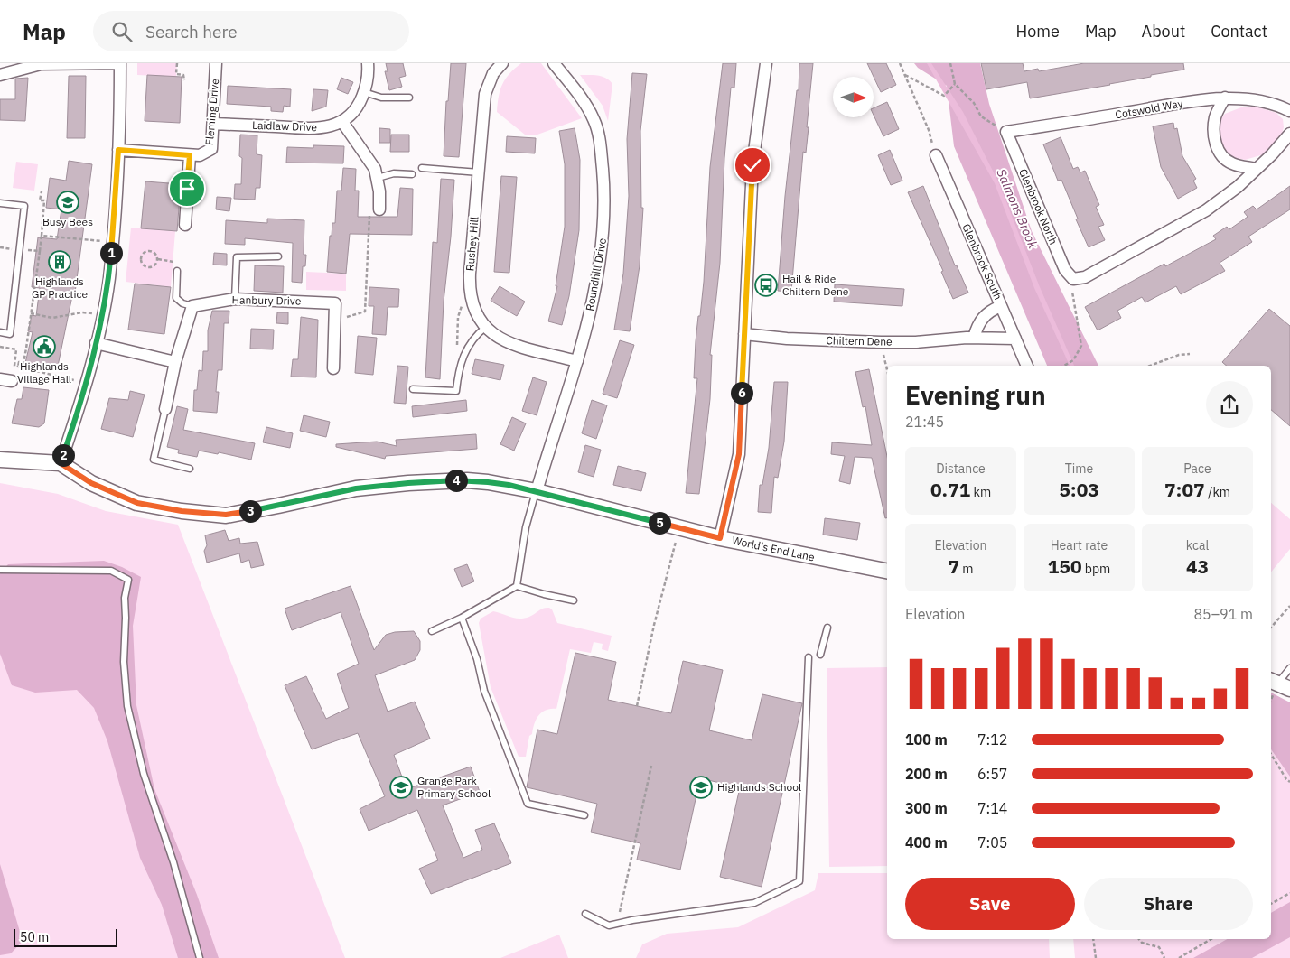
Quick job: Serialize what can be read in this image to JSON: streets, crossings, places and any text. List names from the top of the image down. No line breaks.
{"streets":{"street":["Cotswold Way","Fleming Drive","Laidlaw Drive","Glenbrook North","Rushey Hill","Glenbrook South","Roundhill Drive","Hanbury Drive","Chiltern Dene","World's End Lane"]},"crossings":[["Cotswold Way","Glenbrook North"],["Fleming Drive","Laidlaw Drive"],["Rushey Hill","Roundhill Drive"],["Glenbrook South","Chiltern Dene"],["Roundhill Drive","World's End Lane"]],"water":["Salmons Brook"],"places":{"school or university":["Busy Bees","Grange Park Primary School","Highlands School"],"building":["Highlands GP Practice"],"bus stop":["Hail & Ride Chiltern Dene"],"public building":["Highlands Village Hall"]},"scale_bar":"50 m","north":"right","page":{"header":"Map","search":"Search here","nav":["Home","Map","About","Contact"],"pins":["1","6","2","4","3","5"],"heading":["Evening run","21:45"],"stats":[["Distance","0.71 km"],["Time","5:03"],["Pace","7:07 /km"],["Elevation","7 m"],["Heart rate","150 bpm"],["kcal","43"]],"chart":["Elevation","85–91 m"],"list":[{"name":"100 m","note":"7:12"},{"name":"200 m","note":"6:57"},{"name":"300 m","note":"7:14"},{"name":"400 m","note":"7:05"}],"buttons":["Save","Share"],"scale":"50 m"}}
